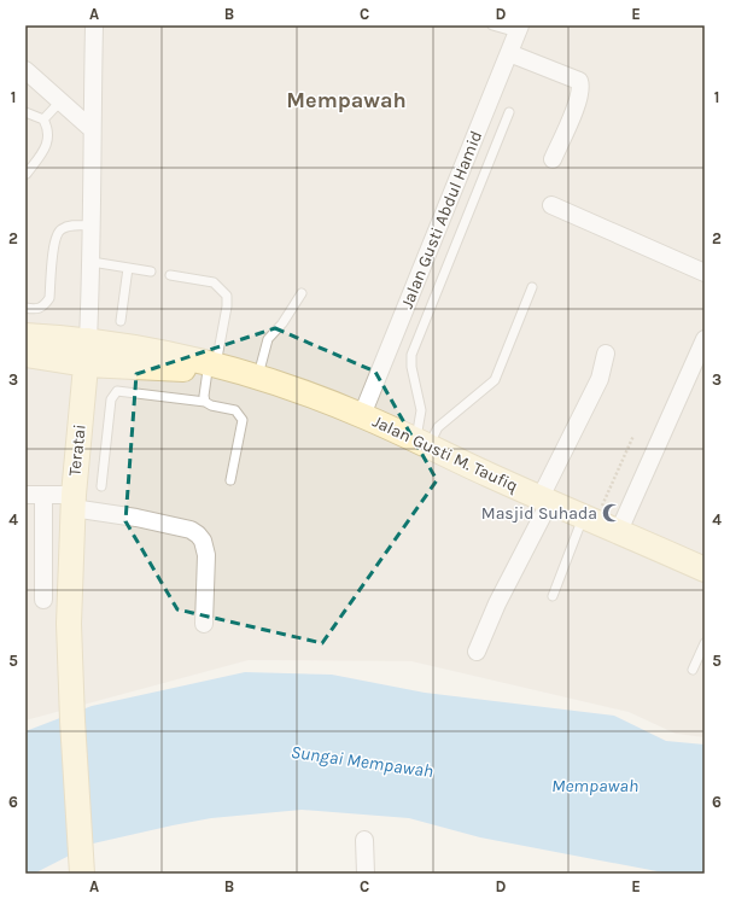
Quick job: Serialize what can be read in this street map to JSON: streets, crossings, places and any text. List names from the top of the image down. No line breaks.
{"streets":{"main road":["Teratai","Jalan Gusti M. Taufiq"],"street":["Jalan Gusti Abdul Hamid"]},"crossings":[["Jalan Gusti Abdul Hamid","Jalan Gusti M. Taufiq"],["Teratai","Jalan Gusti M. Taufiq"]],"districts":["Mempawah"],"water":["Sungai Mempawah","Mempawah"],"places":{"mosque":["Masjid Suhada"]},"grid":{"columns":["A","B","C","D","E"],"rows":["1","2","3","4","5","6"]}}
